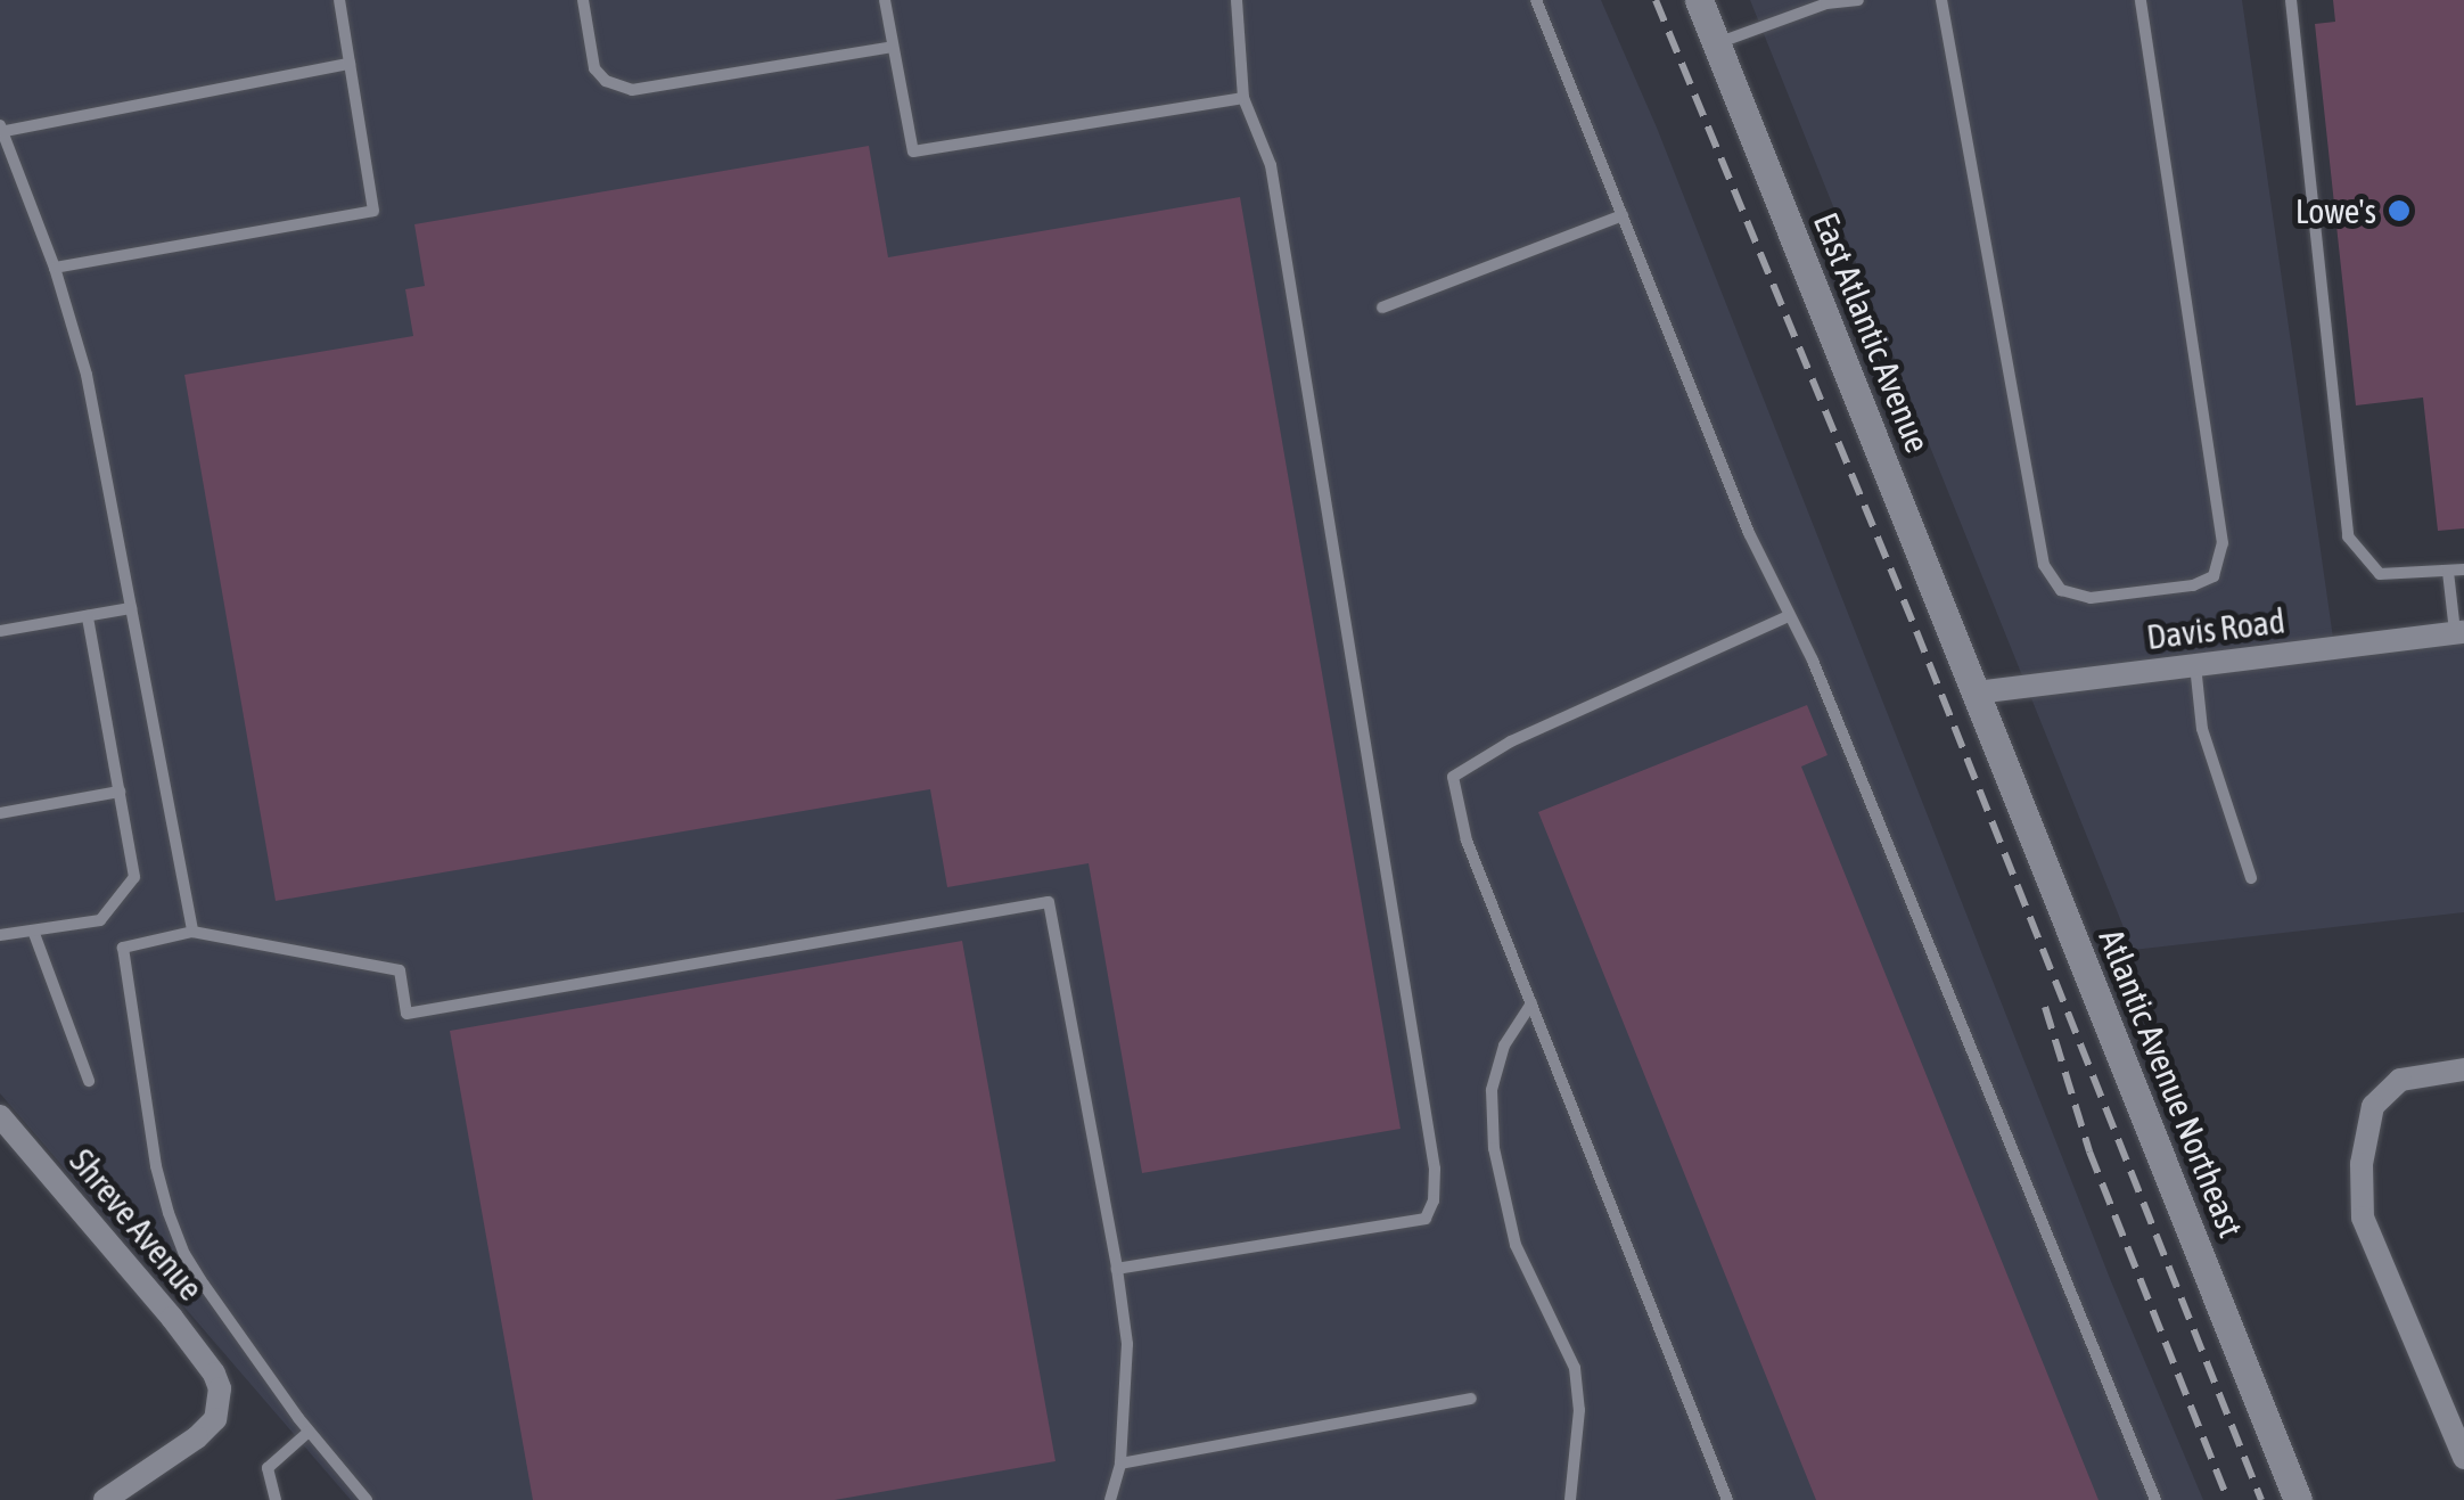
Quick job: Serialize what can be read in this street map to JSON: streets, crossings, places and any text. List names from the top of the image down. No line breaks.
{"streets":{"street":["East Atlantic Avenue","Davis Road","Atlantic Avenue Northeast","Shreve Avenue"]},"crossings":[["East Atlantic Avenue","Davis Road"],["East Atlantic Avenue","Atlantic Avenue Northeast"],["Davis Road","Atlantic Avenue Northeast"]],"places":["Lowe's"]}
